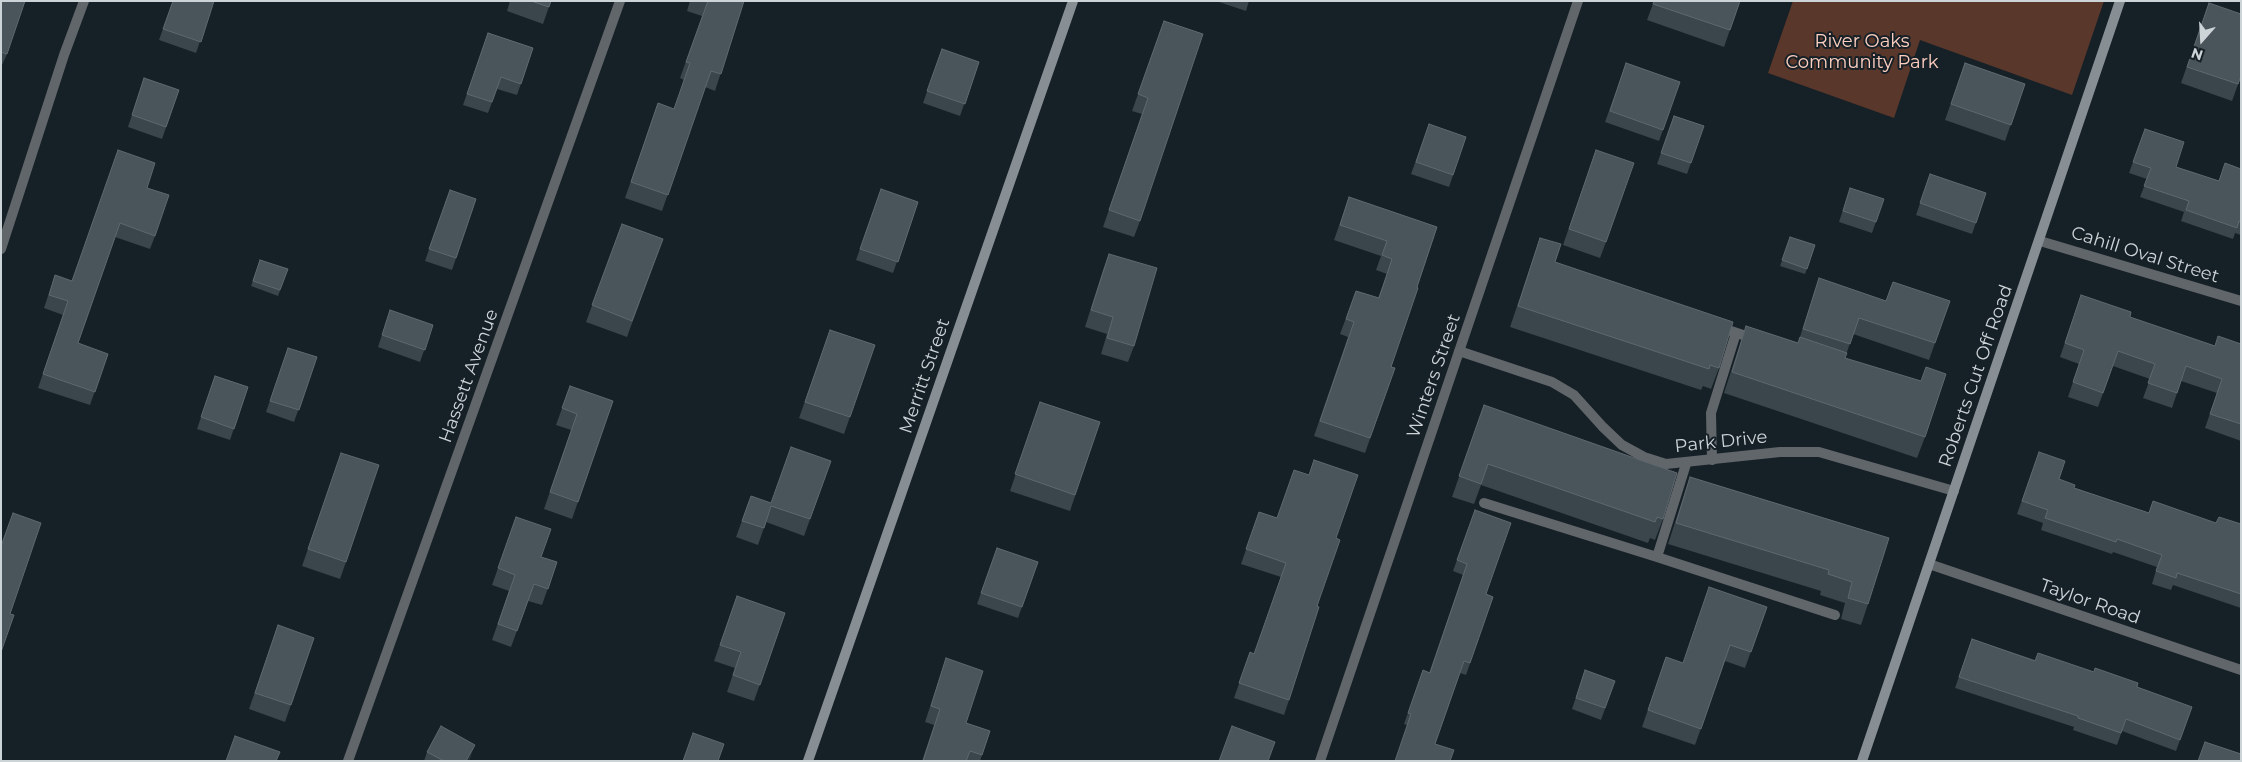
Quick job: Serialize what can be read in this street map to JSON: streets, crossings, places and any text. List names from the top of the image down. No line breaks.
{"streets":{"street":["Cahill Oval Street","Hassett Avenue","Merritt Street","Winters Street","Roberts Cut Off Road","Park Drive","Taylor Road"]},"crossings":[["Cahill Oval Street","Roberts Cut Off Road"],["Winters Street","Park Drive"],["Roberts Cut Off Road","Park Drive"],["Roberts Cut Off Road","Taylor Road"]],"parks":["River Oaks Community Park"],"north":"bottom"}
